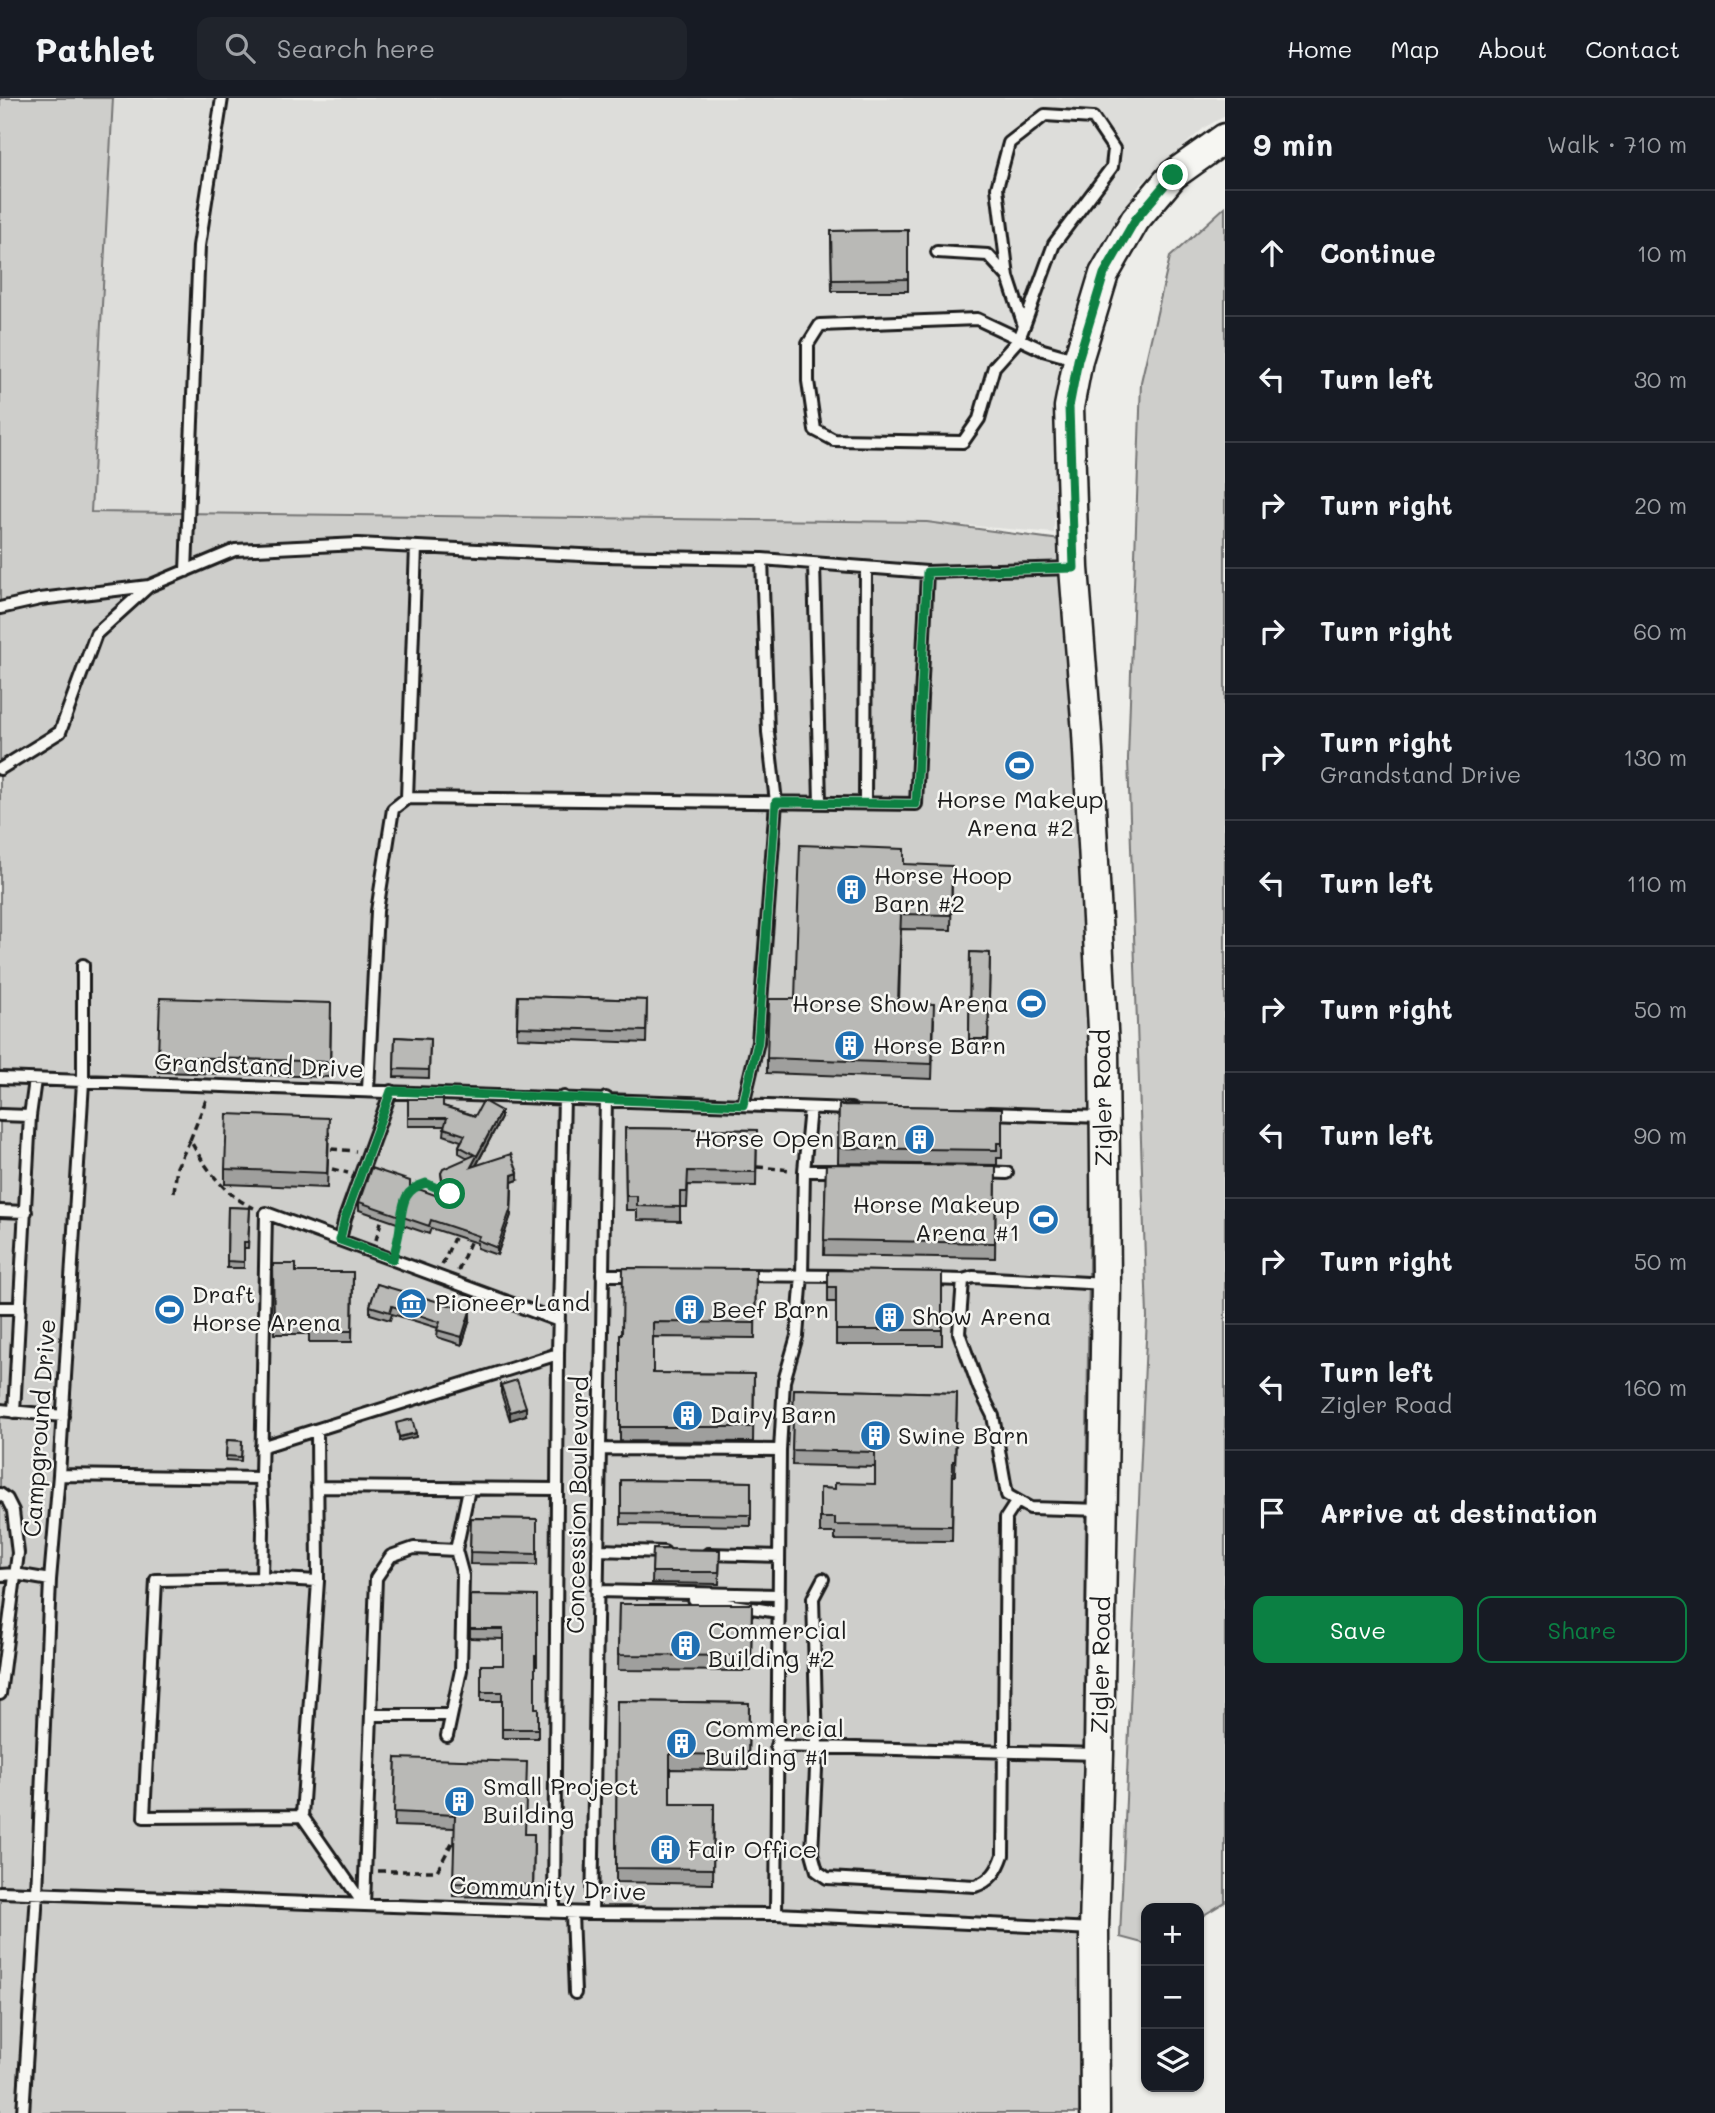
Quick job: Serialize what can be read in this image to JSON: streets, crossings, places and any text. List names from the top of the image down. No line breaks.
{"streets":{"street":["Zigler Road"],"lane":["Grandstand Drive","Campground Drive","Concession Boulevard","Community Drive"]},"crossings":[["Grandstand Drive","Campground Drive"],["Grandstand Drive","Concession Boulevard"],["Zigler Road","Community Drive"],["Campground Drive","Community Drive"],["Concession Boulevard","Community Drive"]],"places":{"sports":["Horse Makeup Arena #2","Horse Show Arena","Horse Makeup Arena #1","Draft Horse Arena"],"building":["Horse Hoop Barn #2","Horse Barn","Horse Open Barn","Beef Barn","Show Arena","Dairy Barn","Swine Barn","Commercial Building #2","Commercial Building #1","Small Project Building","Fair Office"],"museum":["Pioneer Land"]},"page":{"header":"Pathlet","search":"Search here","nav":["Home","Map","About","Contact"],"heading":["9 min","Walk · 710 m"],"list":[["Continue","10 m"],["Turn left","30 m"],["Turn right","20 m"],["Turn right","60 m"],["Turn right","Grandstand Drive","130 m"],["Turn left","110 m"],["Turn right","50 m"],["Turn left","90 m"],["Turn right","50 m"],["Turn left","Zigler Road","160 m"],"Arrive at destination"],"buttons":["Save","Share"],"map_buttons":["+","−"]}}
